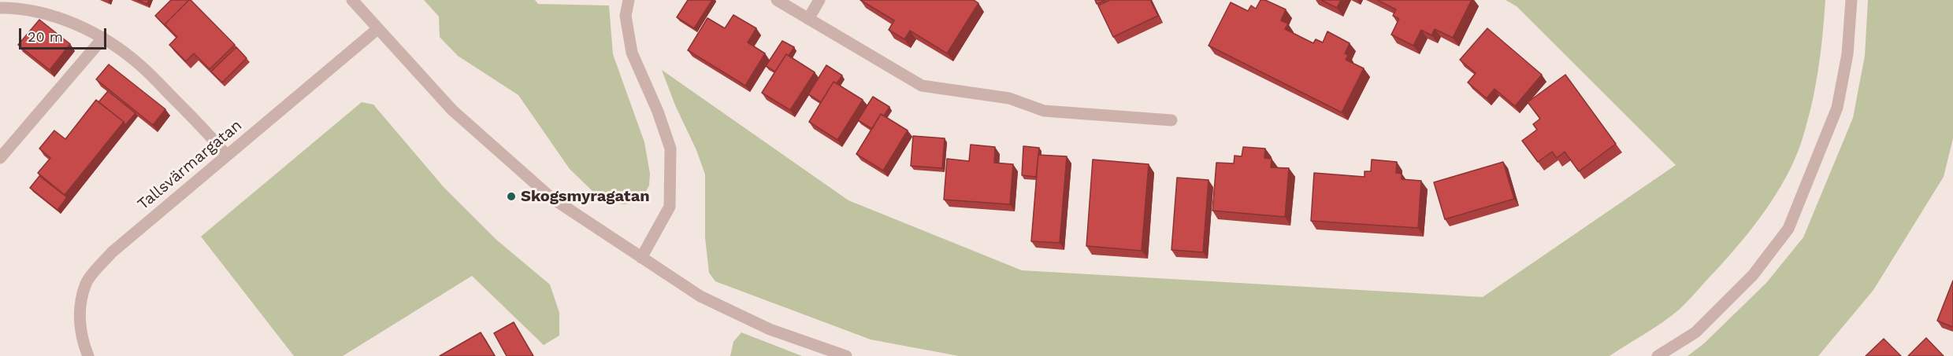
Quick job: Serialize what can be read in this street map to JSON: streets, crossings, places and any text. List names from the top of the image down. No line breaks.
{"streets":{"street":["Tallsvärmargatan"]},"places":["Skogsmyragatan"],"scale_bar":"20 m"}
